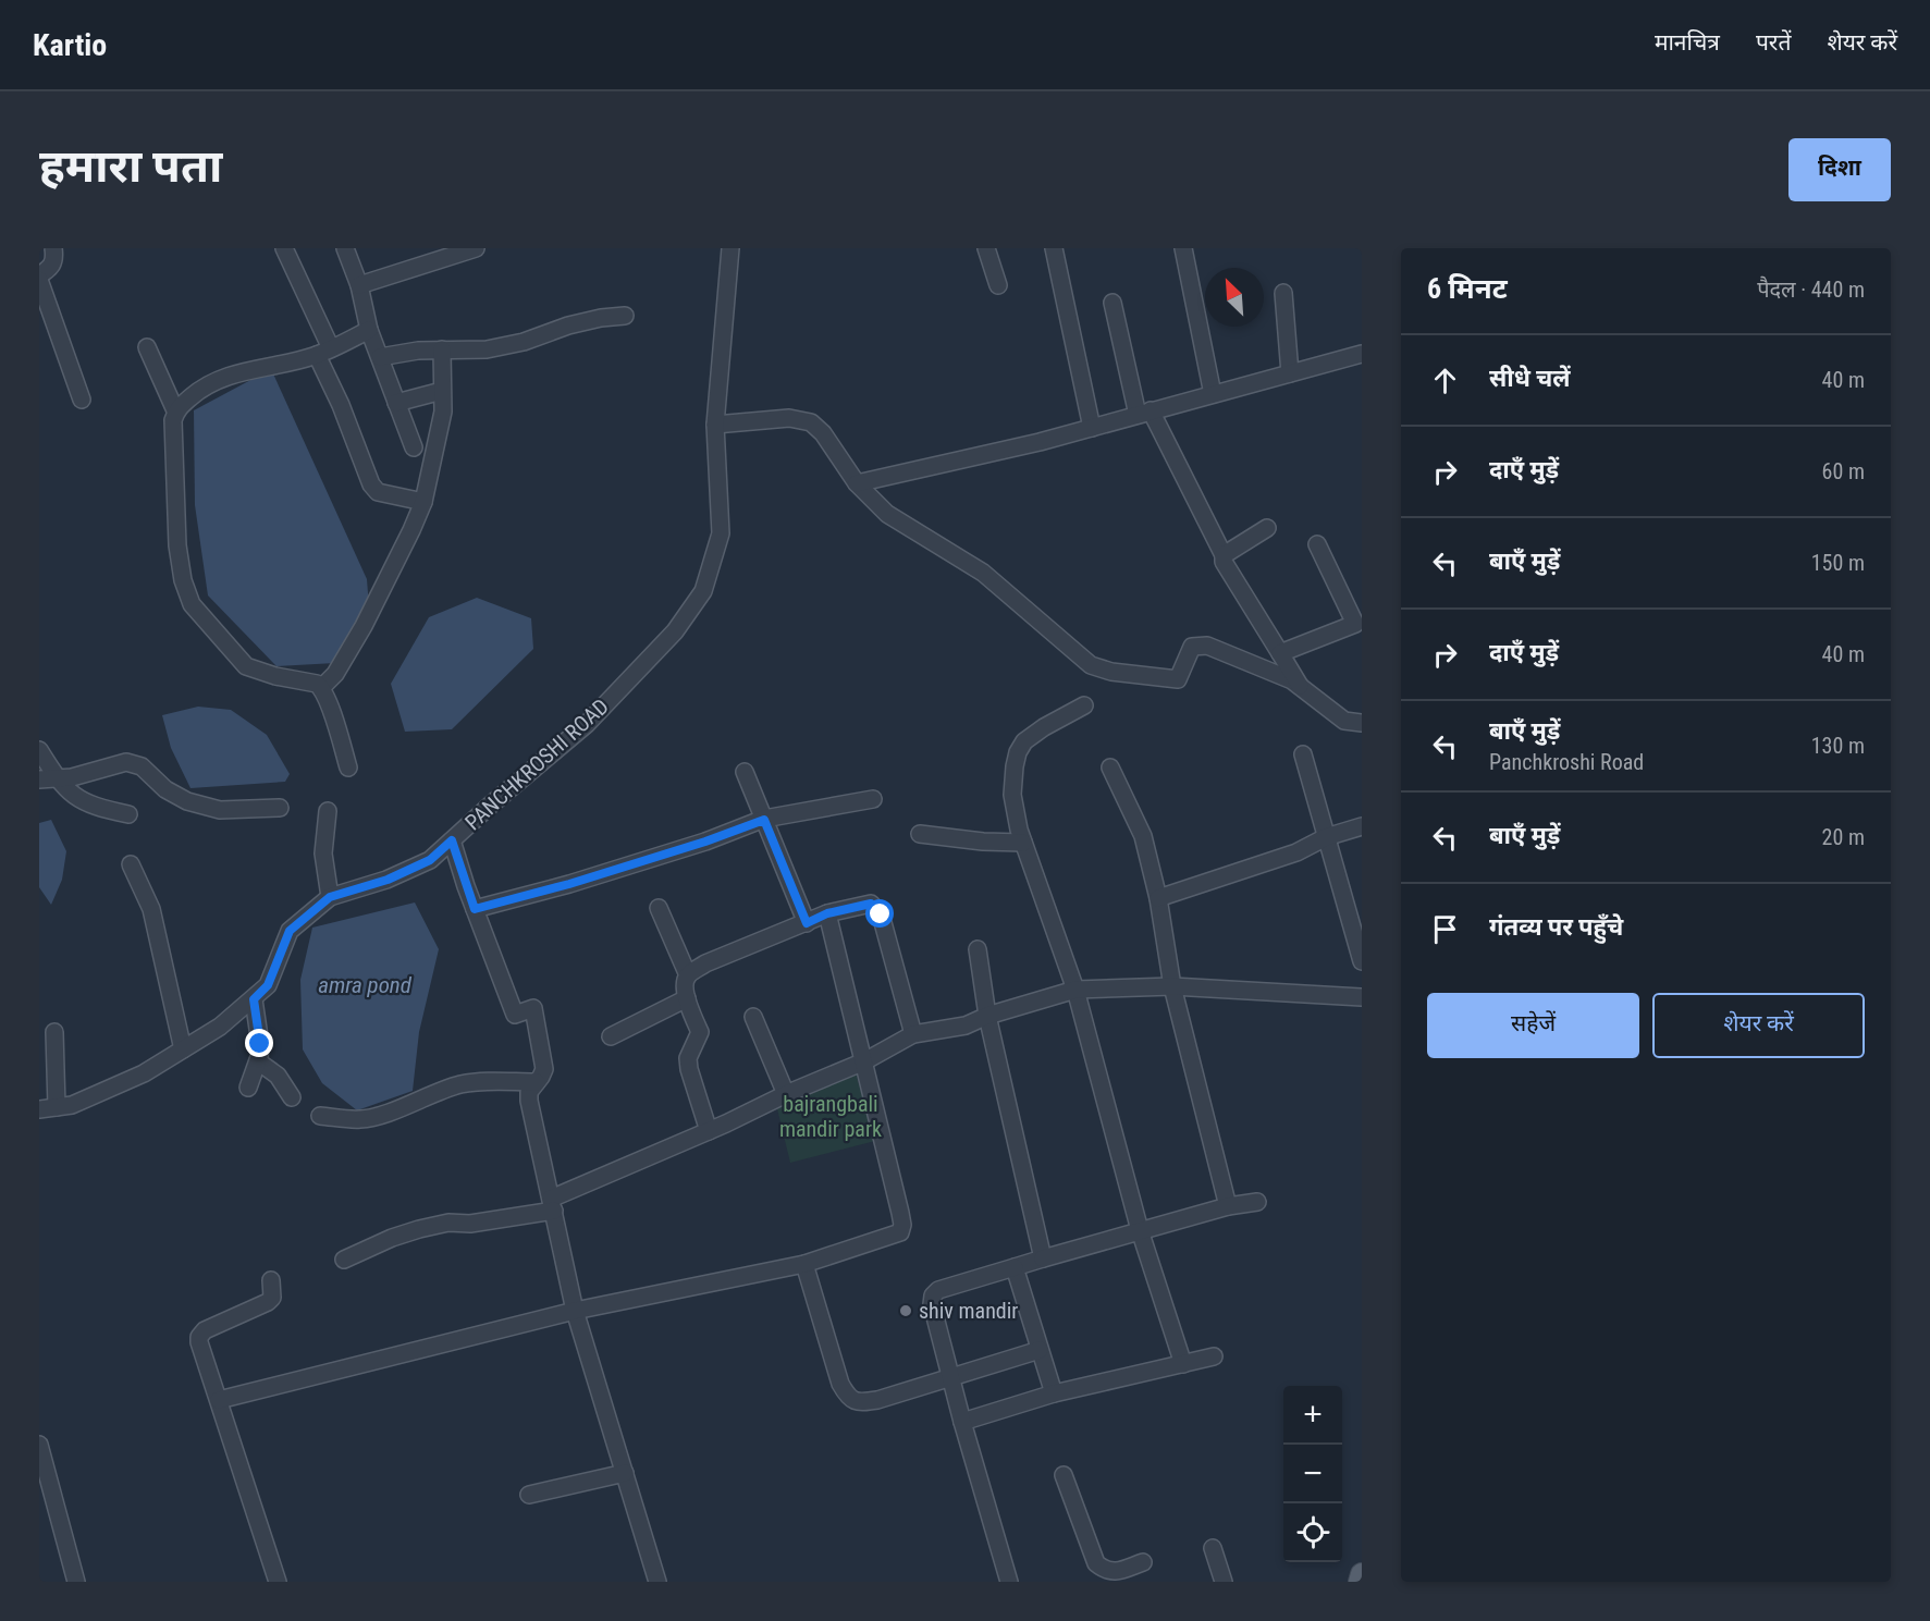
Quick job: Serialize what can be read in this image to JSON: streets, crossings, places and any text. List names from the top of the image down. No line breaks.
{"streets":{"street":["PANCHKROSHI ROAD"]},"water":["amra pond"],"parks":["bajrangbali mandir park"],"places":["shiv mandir"],"north":"top left","page":{"header":"Kartio","nav":["मानचित्र","परतें","शेयर करें"],"buttons":["दिशा",["सहेजें","शेयर करें"]],"title":"हमारा पता","heading":["6 मिनट","पैदल · 440 m"],"list":[["सीधे चलें","40 m"],["दाएँ मुड़ें","60 m"],["बाएँ मुड़ें","150 m"],["दाएँ मुड़ें","40 m"],["बाएँ मुड़ें","Panchkroshi Road","130 m"],["बाएँ मुड़ें","20 m"],"गंतव्य पर पहुँचे"],"map_buttons":["+","−"]}}
